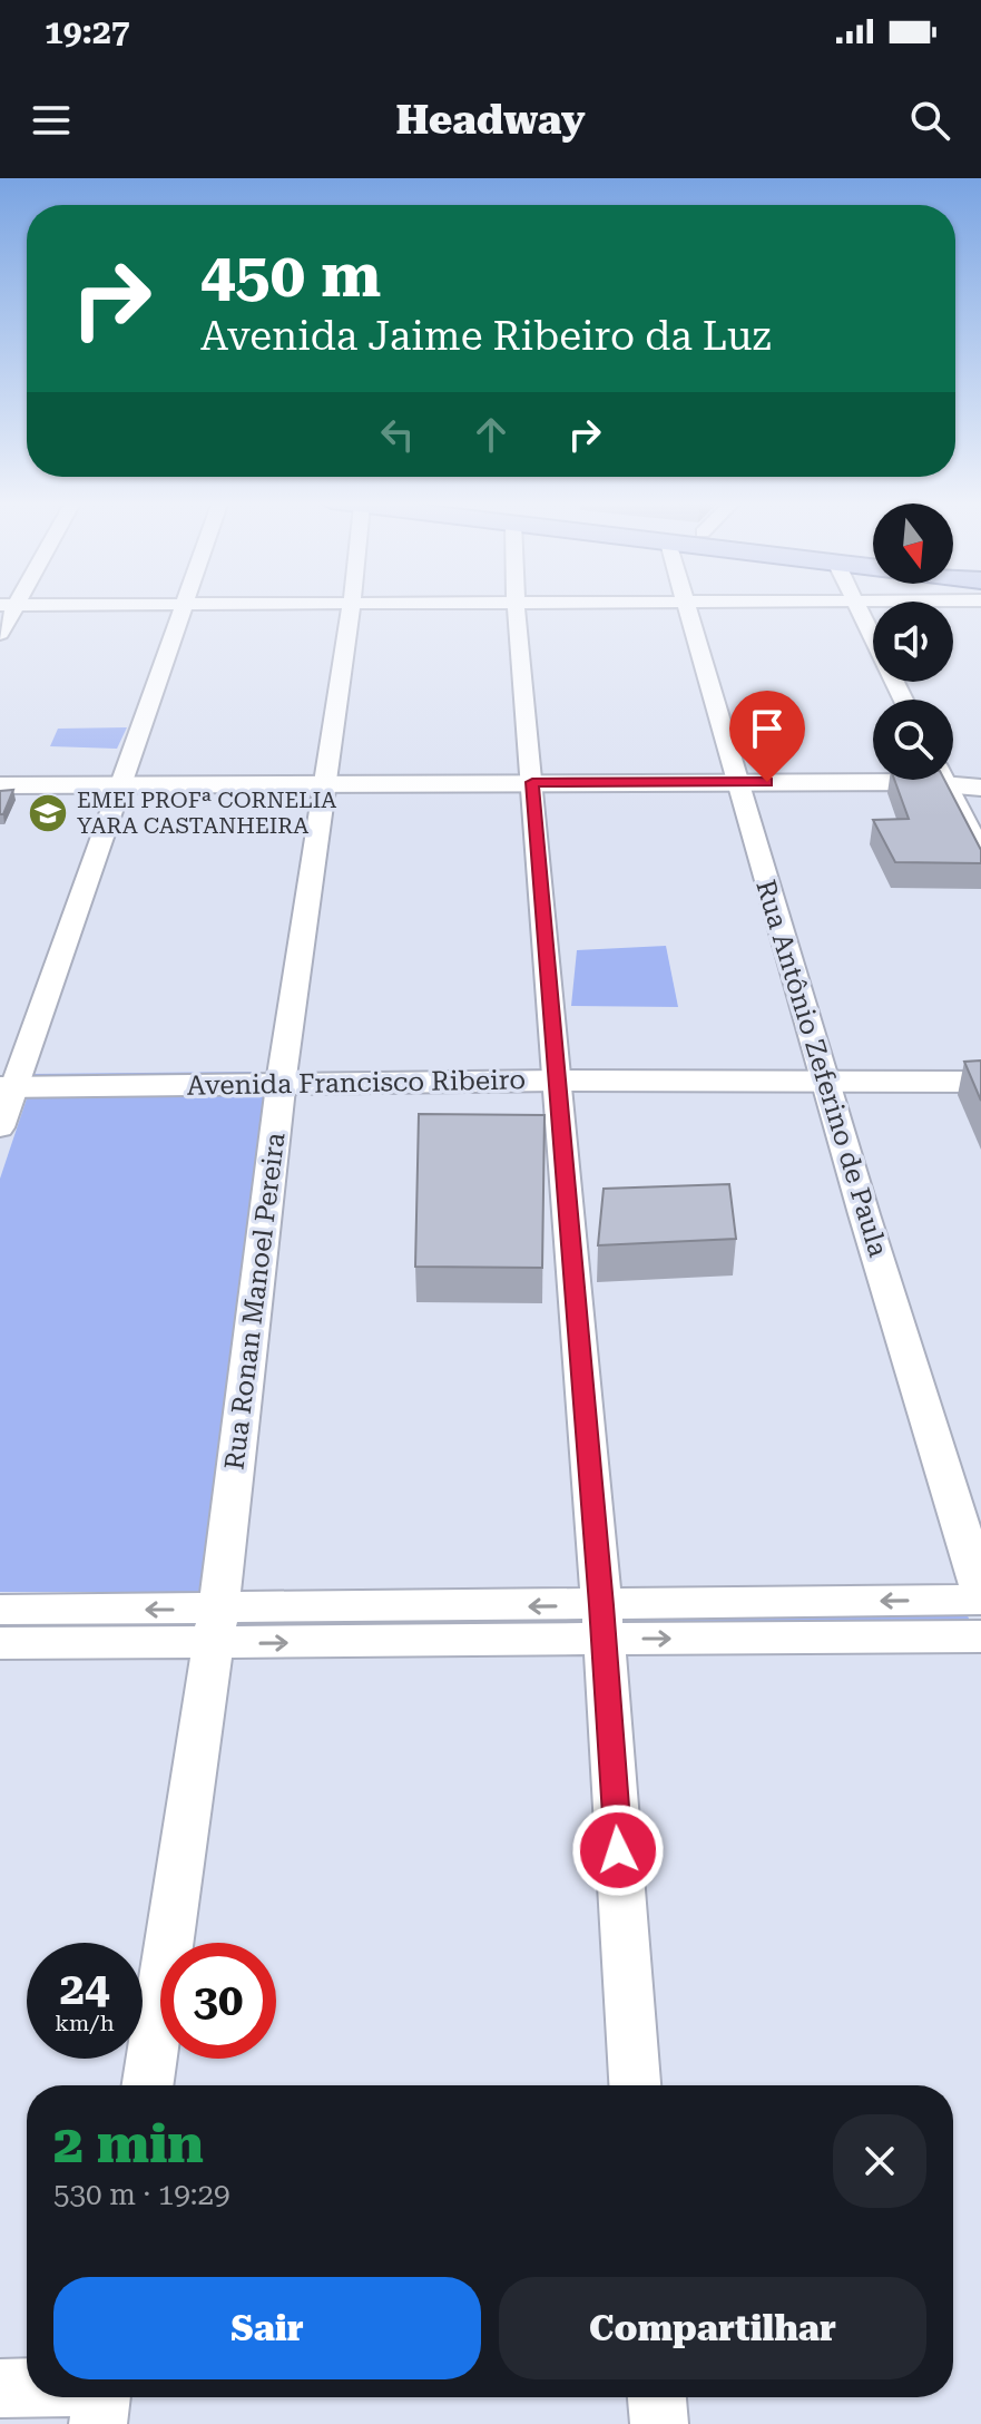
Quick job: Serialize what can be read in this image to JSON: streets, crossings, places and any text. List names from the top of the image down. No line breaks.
{"streets":{"street":["Rua Antônio Zeferino de Paula","Avenida Francisco Ribeiro","Rua Ronan Manoel Pereira"]},"crossings":[["Rua Antônio Zeferino de Paula","Avenida Francisco Ribeiro"],["Avenida Francisco Ribeiro","Rua Ronan Manoel Pereira"]],"places":{"school or university":["EMEI PROFª CORNELIA YARA CASTANHEIRA"]},"north":"bottom","page":{"status":"19:27","header":"Headway","turn":["450 m","Avenida Jaime Ribeiro da Luz"],"speed":"24 km/h","limit":"30","heading":["2 min","530 m · 19:29"],"buttons":["Sair","Compartilhar"]}}
